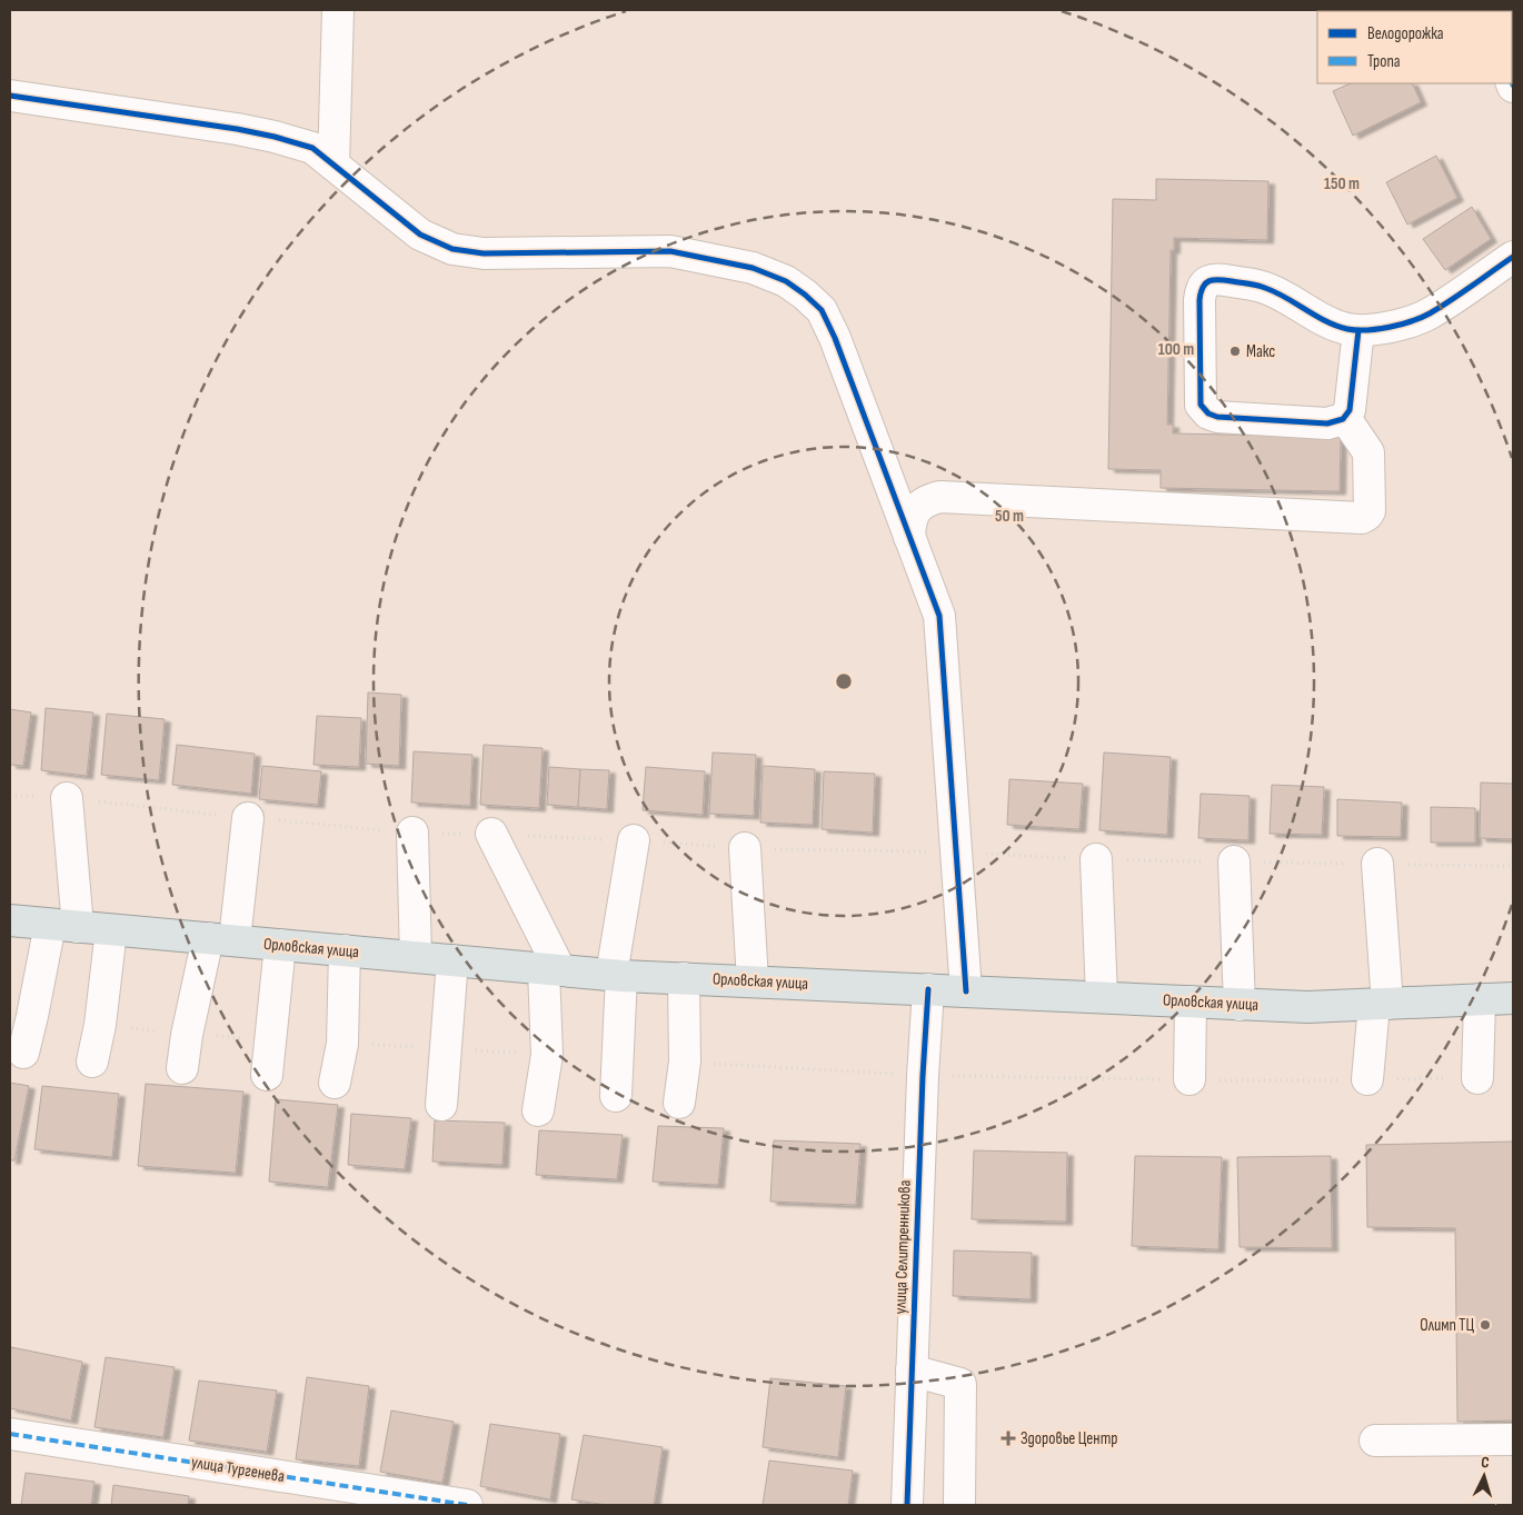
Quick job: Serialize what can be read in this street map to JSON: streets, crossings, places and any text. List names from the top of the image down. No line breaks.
{"streets":{"main road":["Орловская улица"],"street":["улица Селитренникова","улица Тургенева"]},"crossings":[["Орловская улица","улица Селитренникова"]],"places":{"other":["Макс","Олимп ТЦ"],"health":["Здоровье Центр"]},"legend":["Велодорожка","Тропа"],"north":"top","rings":["150 m","100 m","50 m"]}
